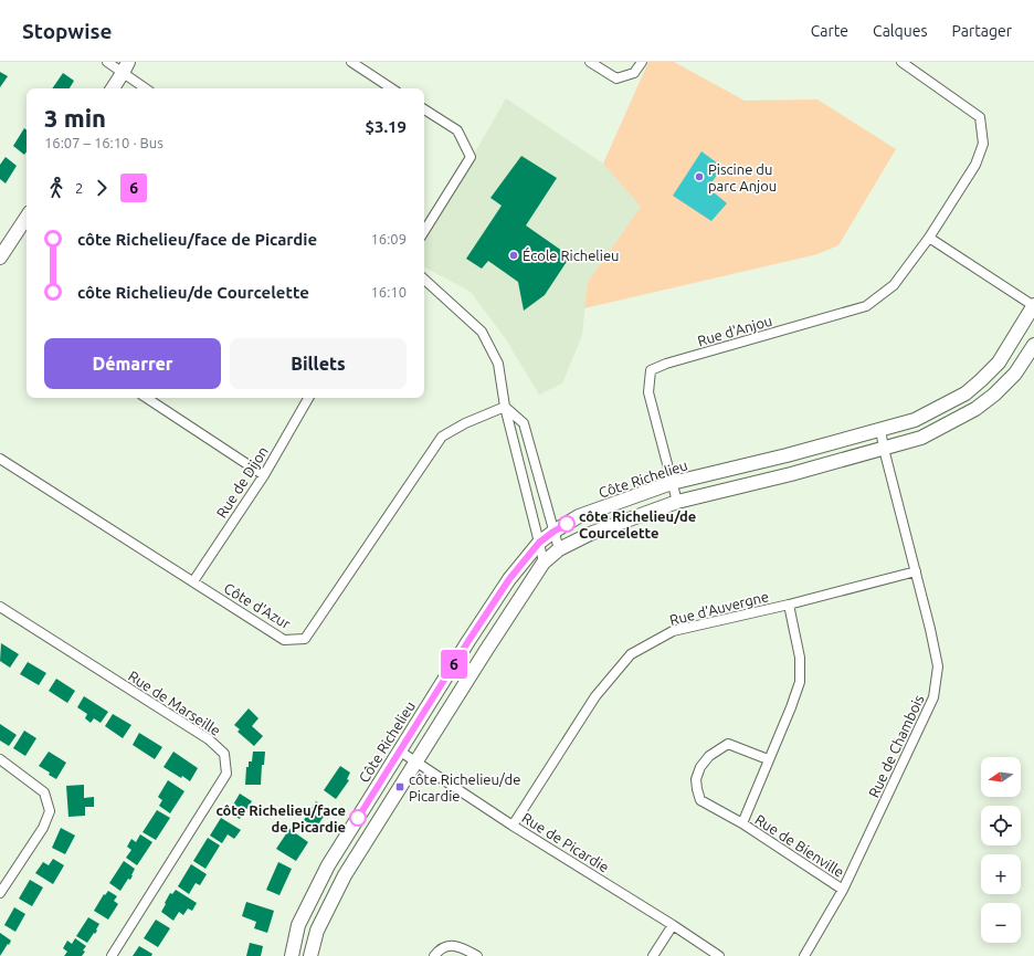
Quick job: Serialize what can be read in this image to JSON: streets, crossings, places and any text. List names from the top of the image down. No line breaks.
{"streets":{"street":["Rue d'Anjou","Côte Richelieu","Rue de Dijon","Côte d'Azur","Rue d'Auvergne","Rue de Marseille","Rue de Chambois","Rue de Picardie","Rue de Bienville"]},"crossings":[["Rue d'Anjou","Côte Richelieu"],["Côte Richelieu","Rue de Chambois"],["Côte Richelieu","Rue de Picardie"],["Rue de Dijon","Côte d'Azur"],["Rue d'Auvergne","Rue de Chambois"],["Rue d'Auvergne","Rue de Picardie"],["Rue d'Auvergne","Rue de Bienville"],["Rue de Chambois","Rue de Bienville"]],"places":{"other":["Piscine du parc Anjou","École Richelieu","côte Richelieu/de Courcelette","côte Richelieu/face de Picardie"],"transit":["côte Richelieu/de Picardie"]},"lines":["bus line 6"],"north":"left","page":{"header":"Stopwise","nav":["Carte","Calques","Partager"],"on_map":"6","heading":["3 min","16:07 – 16:10 · Bus","$3.19"],"legs":["2","6"],"list":[{"name":"côte Richelieu/face de Picardie","value":"16:09"},{"name":"côte Richelieu/de Courcelette","value":"16:10"}],"buttons":["Démarrer","Billets"],"map_buttons":["+","−"]}}
